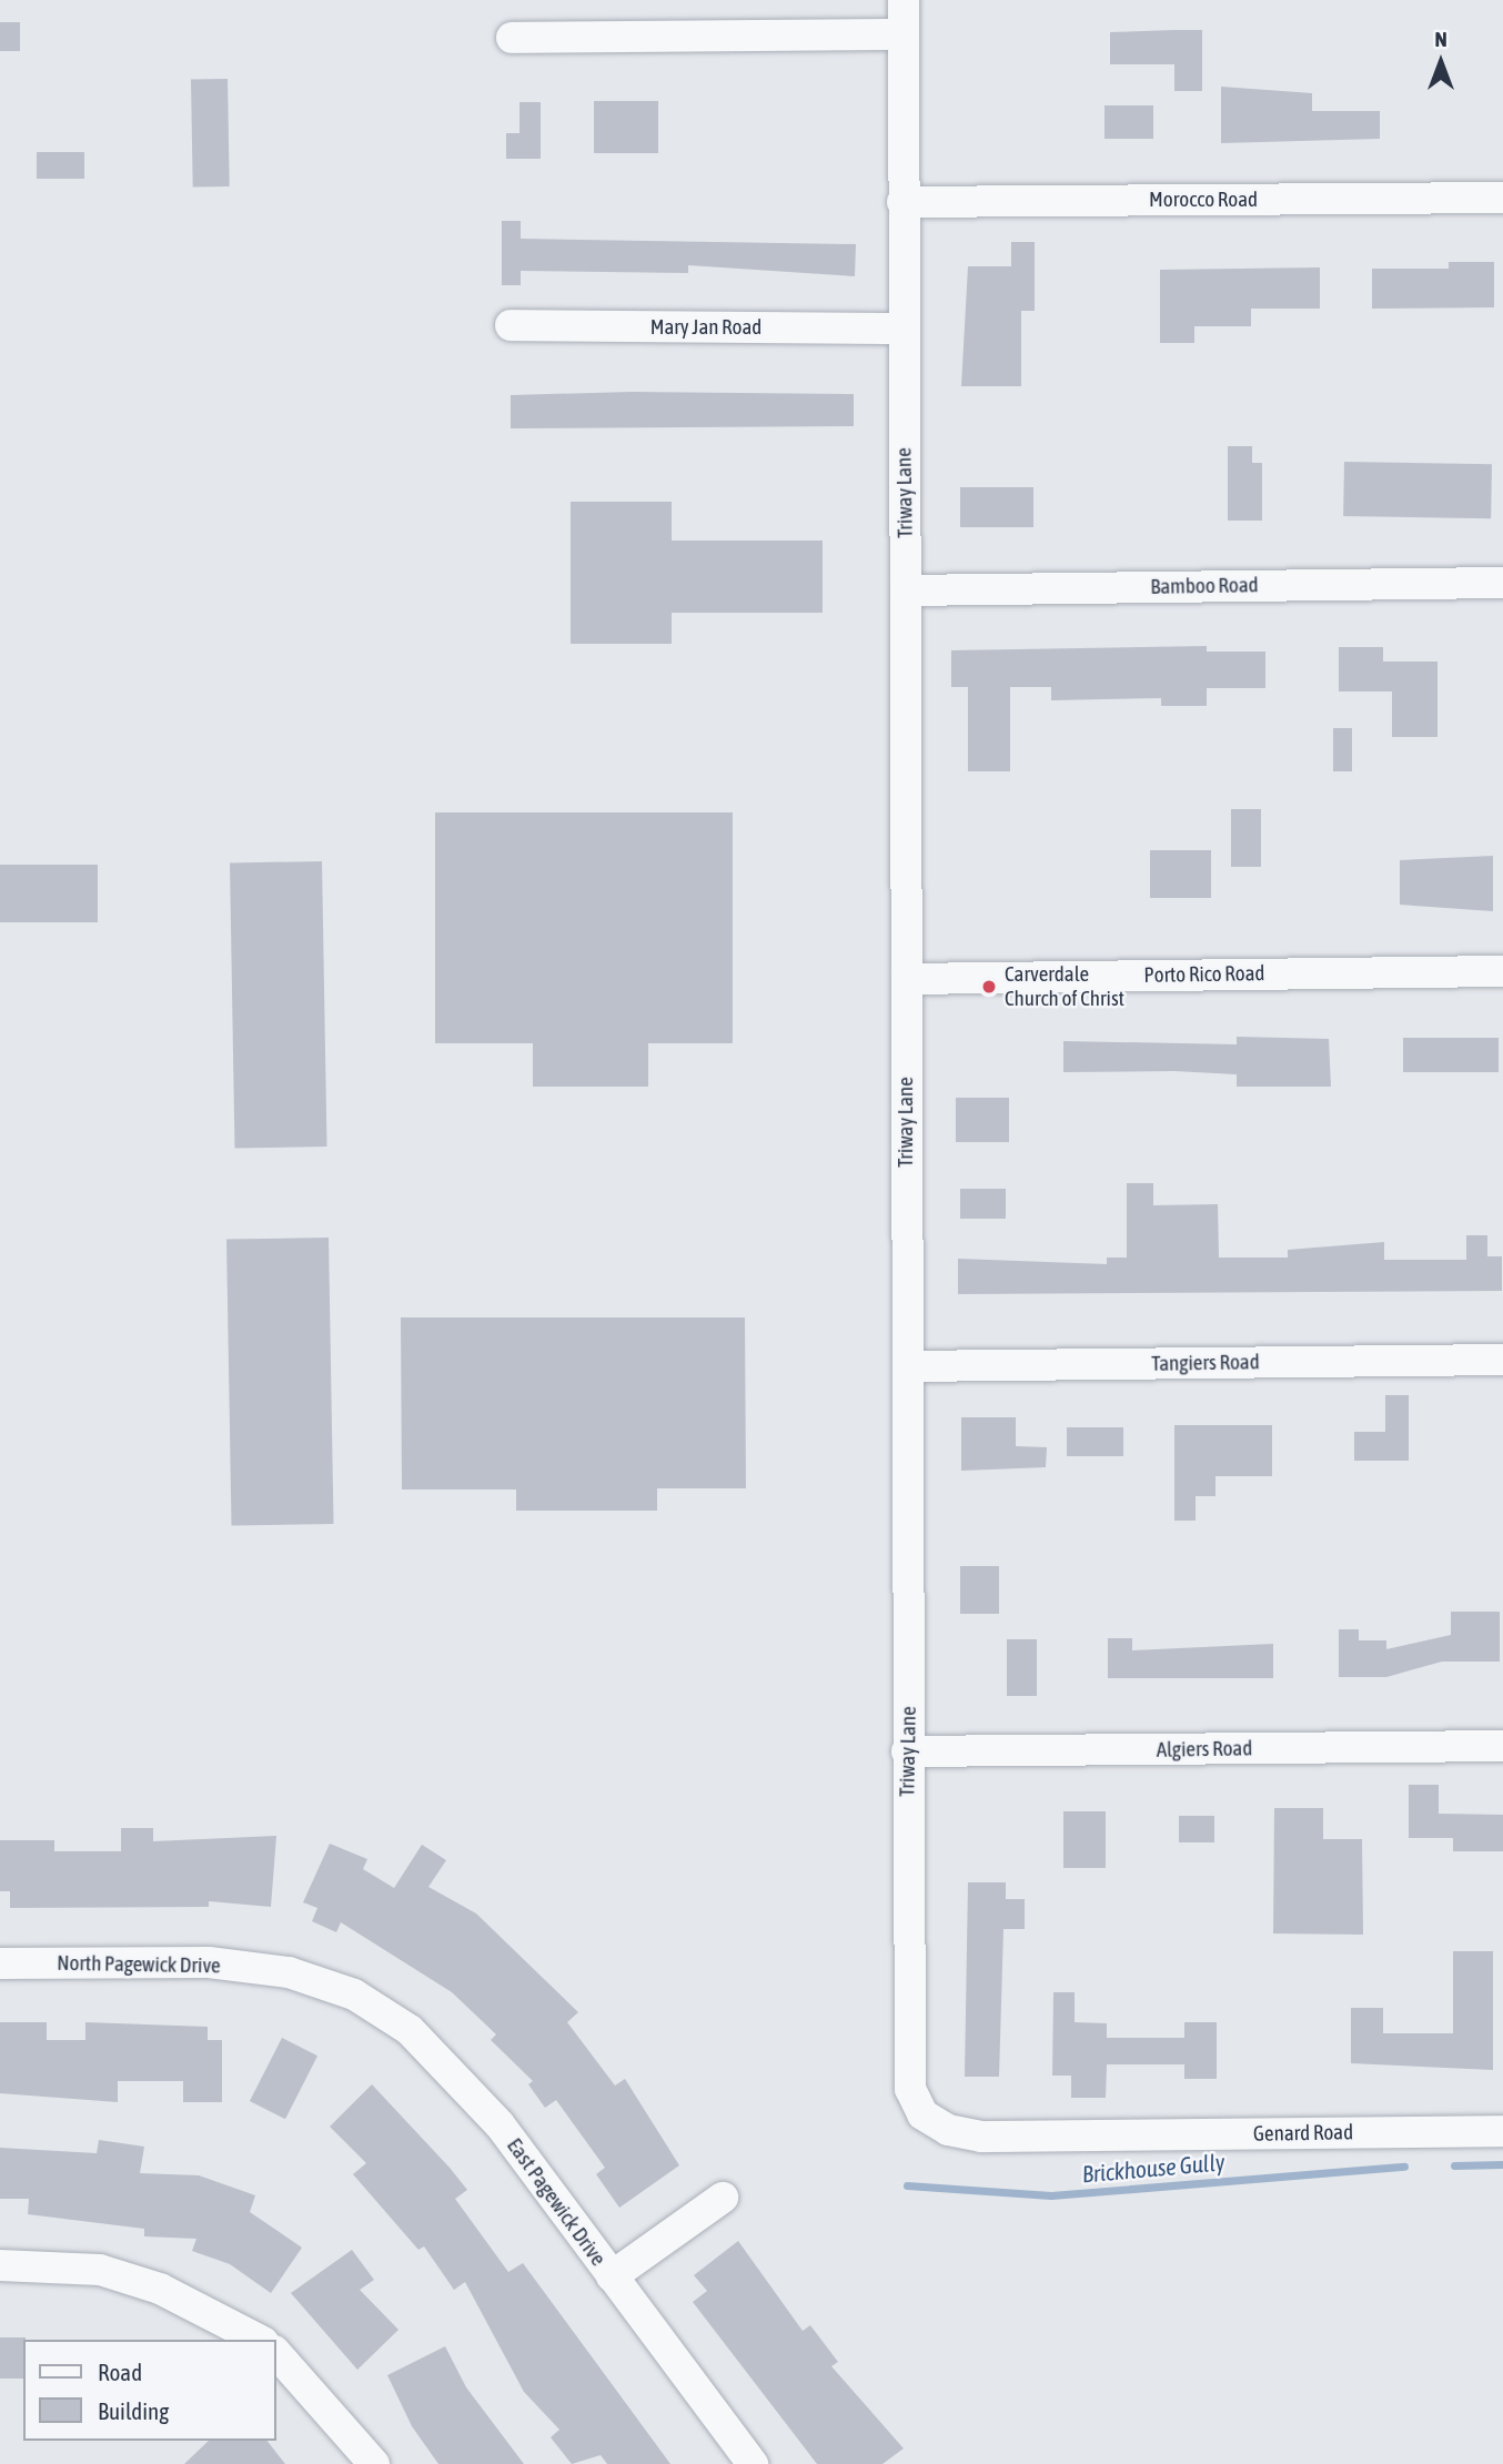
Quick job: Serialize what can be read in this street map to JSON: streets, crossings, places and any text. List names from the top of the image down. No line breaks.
{"streets":{"street":["Morocco Road","Mary Jan Road","Triway Lane","Bamboo Road","Porto Rico Road","Tangiers Road","Algiers Road","North Pagewick Drive","Genard Road","East Pagewick Drive"]},"crossings":[["Morocco Road","Triway Lane"],["Mary Jan Road","Triway Lane"],["Triway Lane","Bamboo Road"],["Triway Lane","Porto Rico Road"],["Triway Lane","Tangiers Road"],["Triway Lane","Algiers Road"],["Triway Lane","Genard Road"],["North Pagewick Drive","East Pagewick Drive"]],"water":["Brickhouse Gully"],"places":["Carverdale Church of Christ"],"legend":["Road","Building"],"north":"top"}
